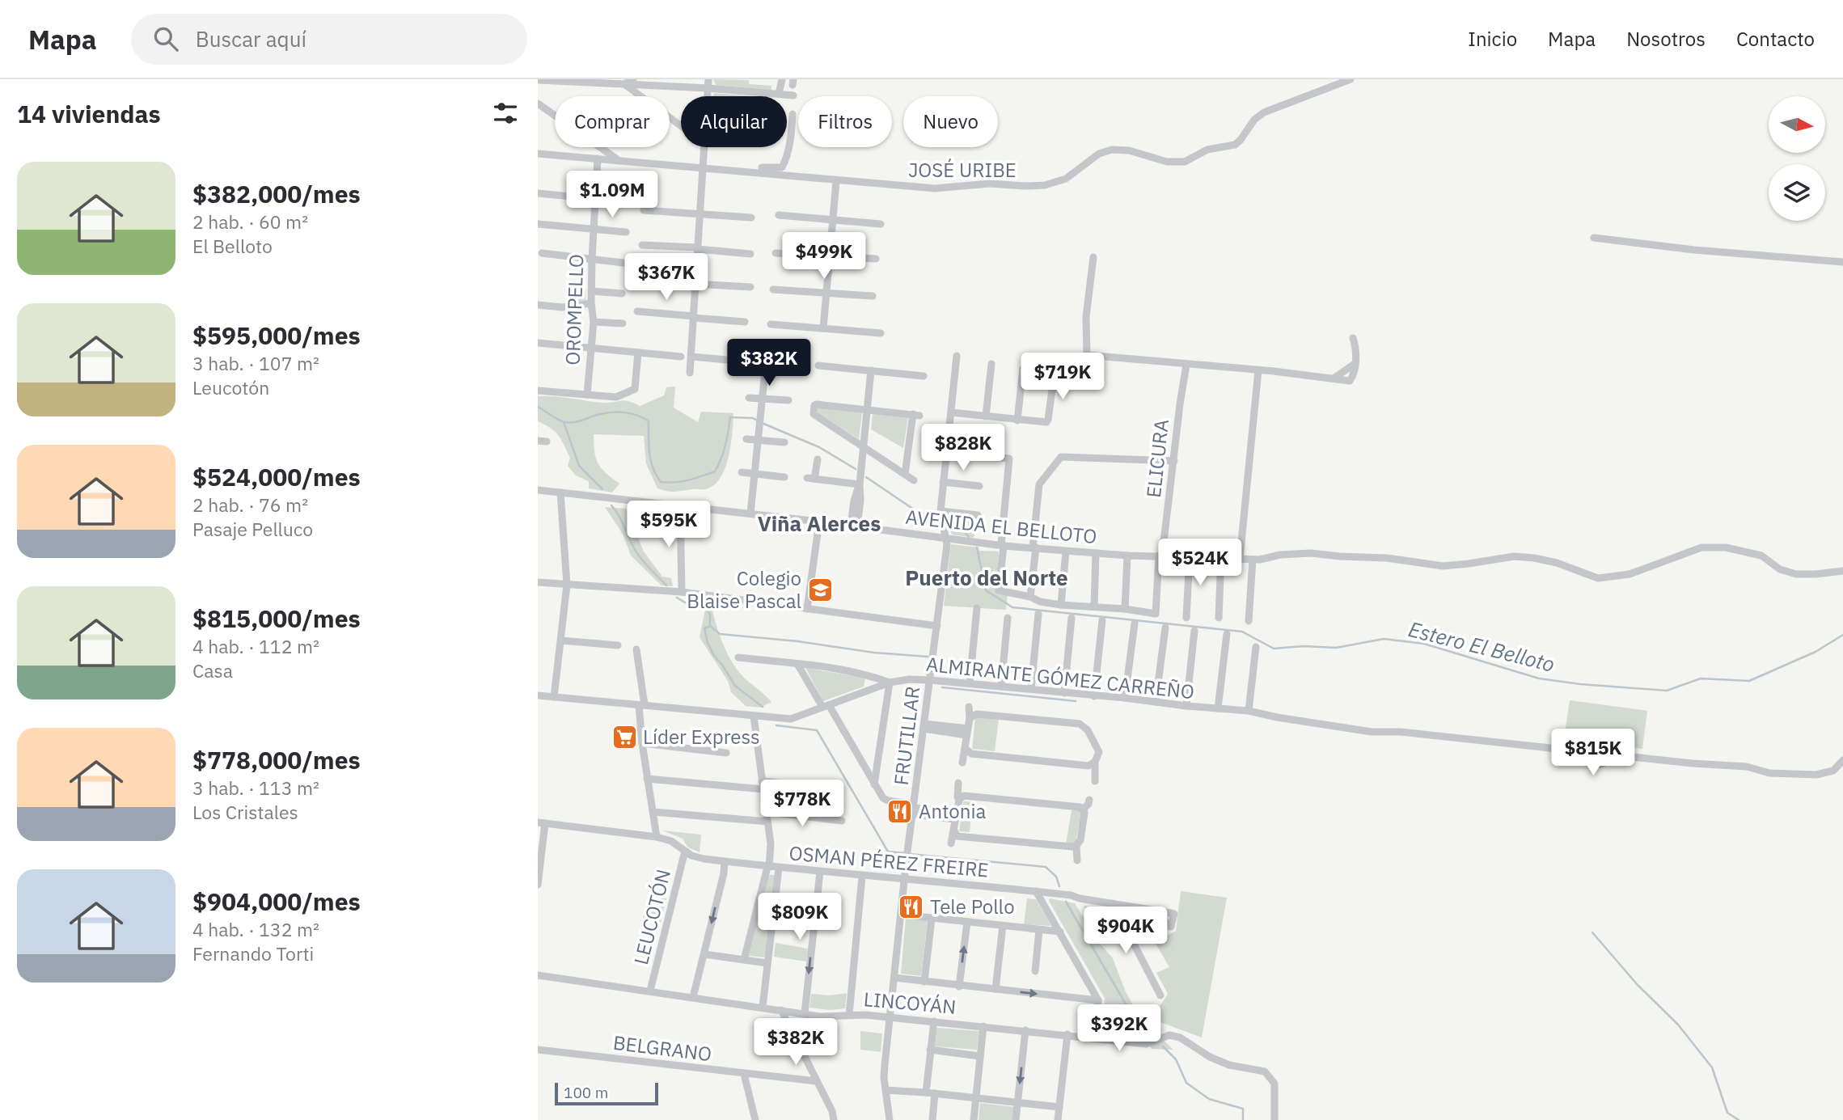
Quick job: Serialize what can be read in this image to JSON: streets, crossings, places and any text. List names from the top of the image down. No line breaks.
{"streets":{"street":["JOSÉ URIBE","OROMPELLO","ELICURA","AVENIDA EL BELLOTO","ALMIRANTE GÓMEZ CARREÑO","FRUTILLAR","OSMAN PÉREZ FREIRE","LEUCOTÓN","LINCOYÁN","BELGRANO"]},"crossings":[["JOSÉ URIBE","OROMPELLO"],["ELICURA","AVENIDA EL BELLOTO"],["AVENIDA EL BELLOTO","FRUTILLAR"],["ALMIRANTE GÓMEZ CARREÑO","FRUTILLAR"],["FRUTILLAR","OSMAN PÉREZ FREIRE"],["FRUTILLAR","LINCOYÁN"],["OSMAN PÉREZ FREIRE","LEUCOTÓN"],["LEUCOTÓN","LINCOYÁN"]],"districts":["Viña Alerces","Puerto del Norte"],"water":["Estero El Belloto"],"places":{"school or university":["Colegio Blaise Pascal"],"supermarket":["Líder Express"],"restaurant":["Antonia","Tele Pollo"]},"scale_bar":"100 m","north":"right","page":{"header":"Mapa","search":"Buscar aquí","nav":["Inicio","Mapa","Nosotros","Contacto"],"heading":"14 viviendas","chip":["Comprar","Alquilar","Filtros","Nuevo"],"list":[{"name":"$382,000/mes","note":"2 hab. · 60 m² · El Belloto"},{"name":"$595,000/mes","note":"3 hab. · 107 m² · Leucotón"},{"name":"$524,000/mes","note":"2 hab. · 76 m² · Pasaje Pelluco"},{"name":"$815,000/mes","note":"4 hab. · 112 m² · Casa"},{"name":"$778,000/mes","note":"3 hab. · 113 m² · Los Cristales"},{"name":"$904,000/mes","note":"4 hab. · 132 m² · Fernando Torti"}],"price":["$1.09M","$499K","$367K","$382K","$719K","$828K","$595K","$524K","$815K","$778K","$809K","$904K","$392K","$382K"],"scale":"100 m"}}
